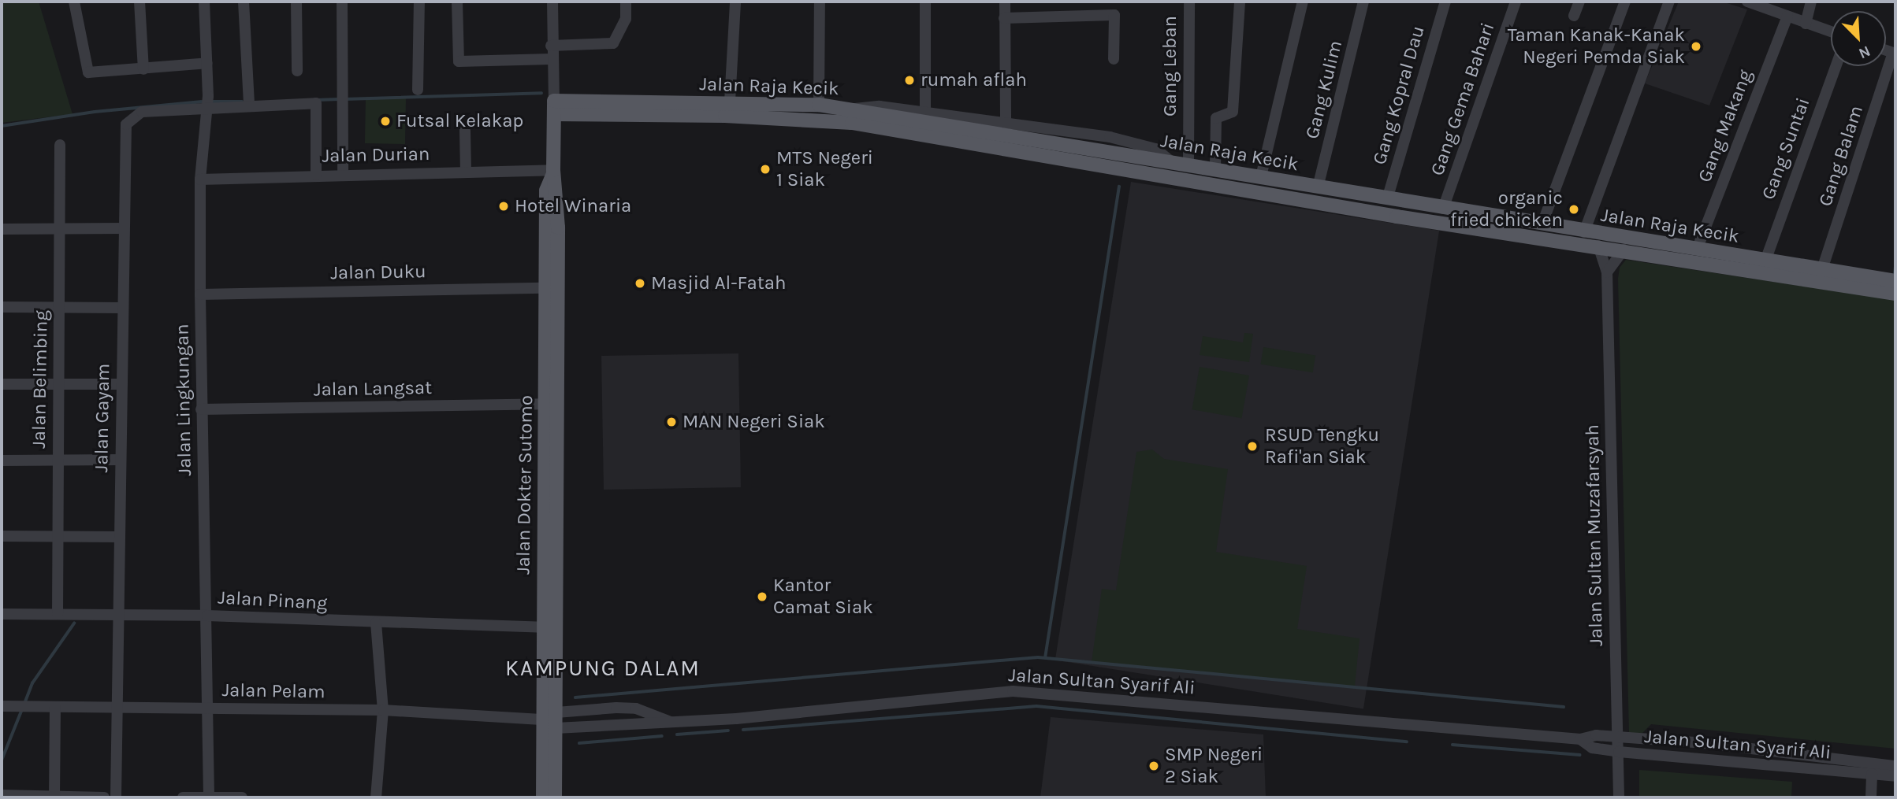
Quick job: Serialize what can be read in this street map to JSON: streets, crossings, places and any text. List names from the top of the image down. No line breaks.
{"streets":{"main road":["Jalan Raja Kecik","Jalan Dokter Sutomo"],"street":["Gang Leban","Gang Kulim","Gang Kopral Dau","Gang Gema Bahari","Gang Makang","Gang Suntai","Jalan Durian","Gang Balam","Jalan Duku","Jalan Belimbing","Jalan Langsat","Jalan Lingkungan","Jalan Gayam","Jalan Sultan Muzafarsyah","Jalan Pinang","Jalan Sultan Syarif Ali","Jalan Pelam"]},"crossings":[["Gang Leban","Jalan Raja Kecik"],["Jalan Raja Kecik","Gang Kulim"],["Jalan Raja Kecik","Gang Kopral Dau"],["Jalan Raja Kecik","Gang Gema Bahari"],["Jalan Raja Kecik","Gang Makang"],["Jalan Raja Kecik","Gang Suntai"],["Jalan Raja Kecik","Gang Balam"],["Jalan Raja Kecik","Jalan Dokter Sutomo"],["Jalan Raja Kecik","Jalan Sultan Muzafarsyah"],["Jalan Durian","Jalan Lingkungan"],["Jalan Durian","Jalan Dokter Sutomo"],["Jalan Duku","Jalan Lingkungan"],["Jalan Duku","Jalan Dokter Sutomo"],["Jalan Belimbing","Jalan Pinang"],["Jalan Langsat","Jalan Lingkungan"],["Jalan Langsat","Jalan Dokter Sutomo"],["Jalan Lingkungan","Jalan Gayam"],["Jalan Lingkungan","Jalan Pinang"],["Jalan Lingkungan","Jalan Pelam"],["Jalan Gayam","Jalan Pinang"],["Jalan Gayam","Jalan Pelam"],["Jalan Dokter Sutomo","Jalan Pinang"],["Jalan Dokter Sutomo","Jalan Sultan Syarif Ali"],["Jalan Dokter Sutomo","Jalan Pelam"],["Jalan Sultan Muzafarsyah","Jalan Sultan Syarif Ali"],["Jalan Sultan Syarif Ali","Jalan Pelam"]],"districts":["KAMPUNG DALAM"],"places":["Taman Kanak-Kanak Negeri Pemda Siak","rumah aflah","Futsal Kelakap","MTS Negeri 1 Siak","Hotel Winaria","organic fried chicken","Masjid Al-Fatah","MAN Negeri Siak","RSUD Tengku Rafi'an Siak","Kantor Camat Siak","SMP Negeri 2 Siak"],"north":"bottom right"}
